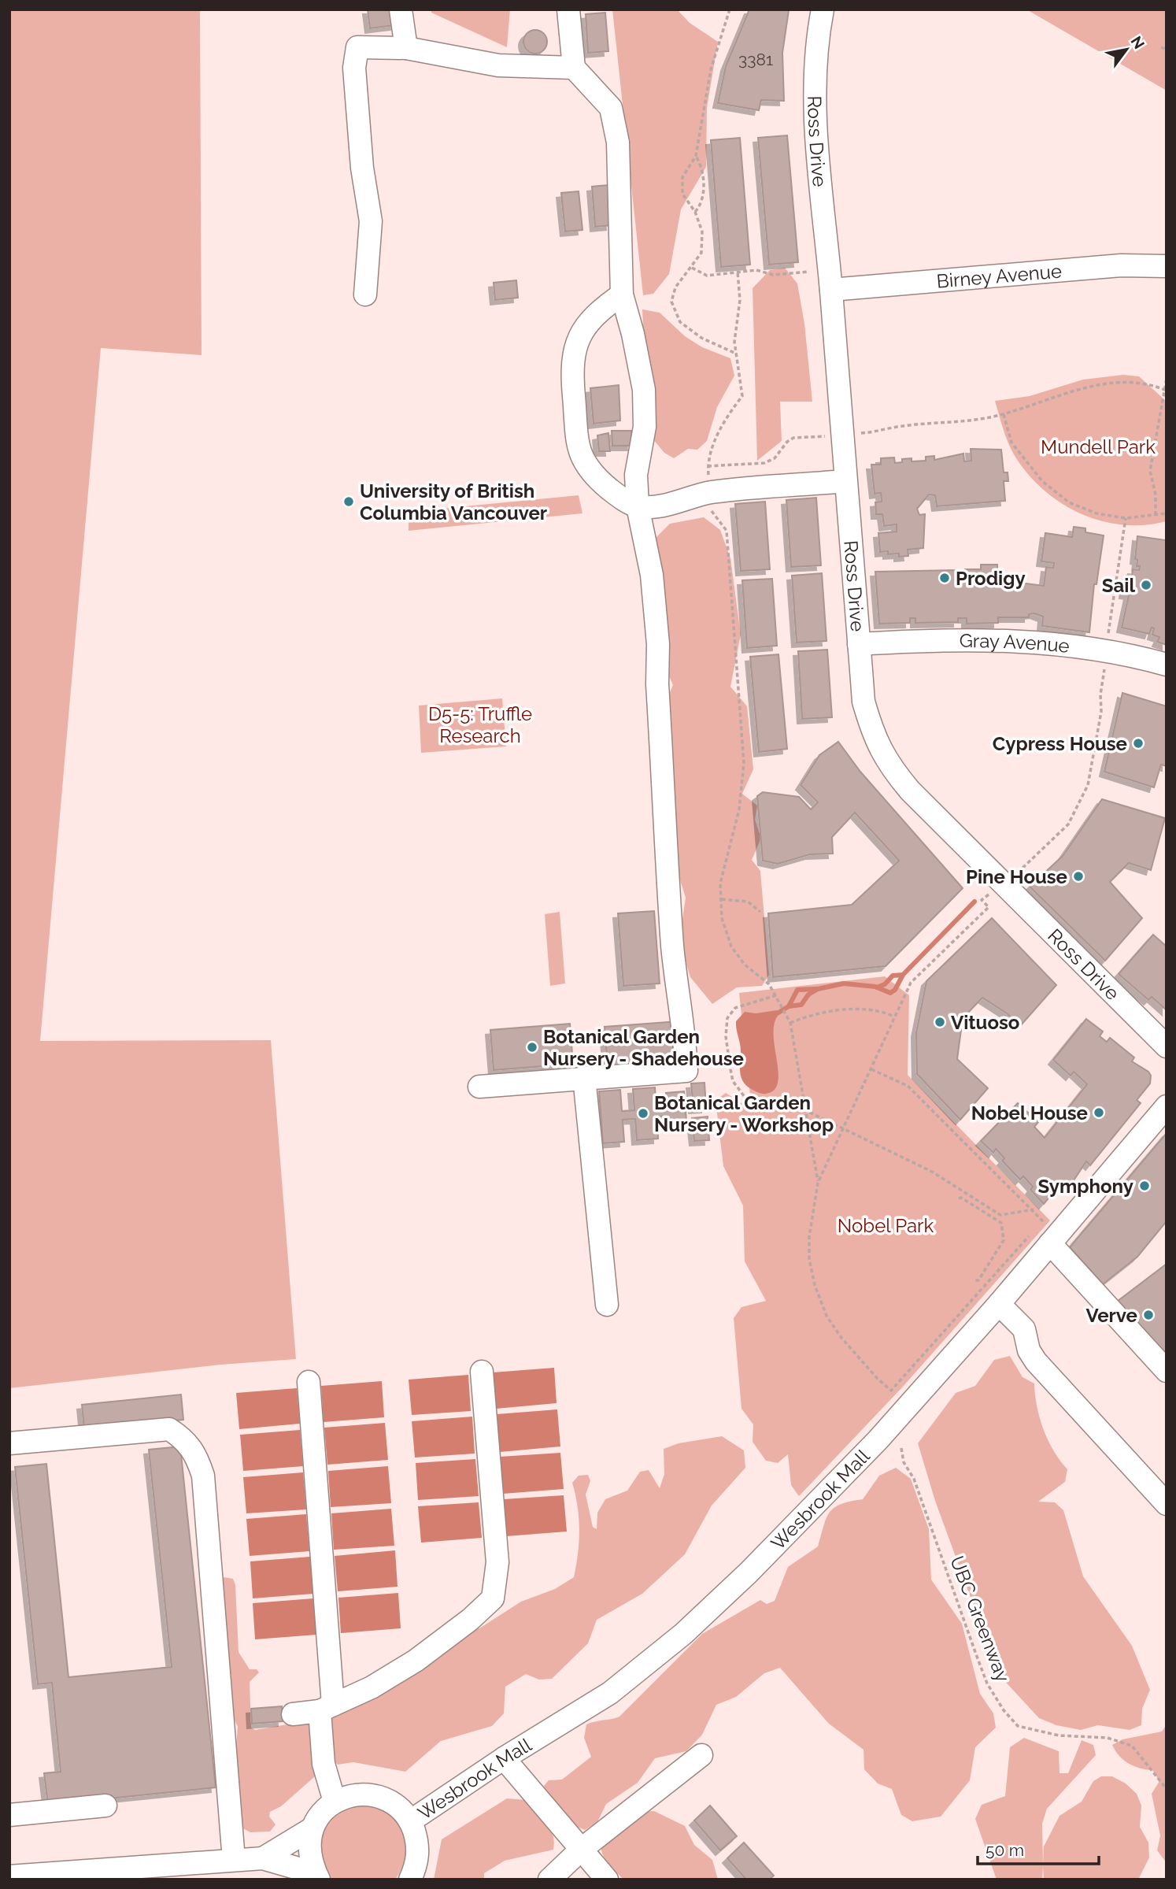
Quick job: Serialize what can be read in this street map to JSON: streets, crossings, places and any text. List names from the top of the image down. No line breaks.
{"streets":{"street":["Ross Drive","Birney Avenue","Gray Avenue","Wesbrook Mall"],"path":["UBC Greenway"]},"crossings":[["Ross Drive","Birney Avenue"],["Ross Drive","Gray Avenue"]],"parks":["Mundell Park","D5-5: Truffle Research","Nobel Park"],"places":["University of British Columbia Vancouver","Prodigy","Sail","Cypress House","Pine House","Vituoso","Botanical Garden Nursery - Shadehouse","Nobel House","Botanical Garden Nursery - Workshop","Symphony","Verve"],"house_numbers":["3381"],"scale_bar":"50 m","north":"top right"}
